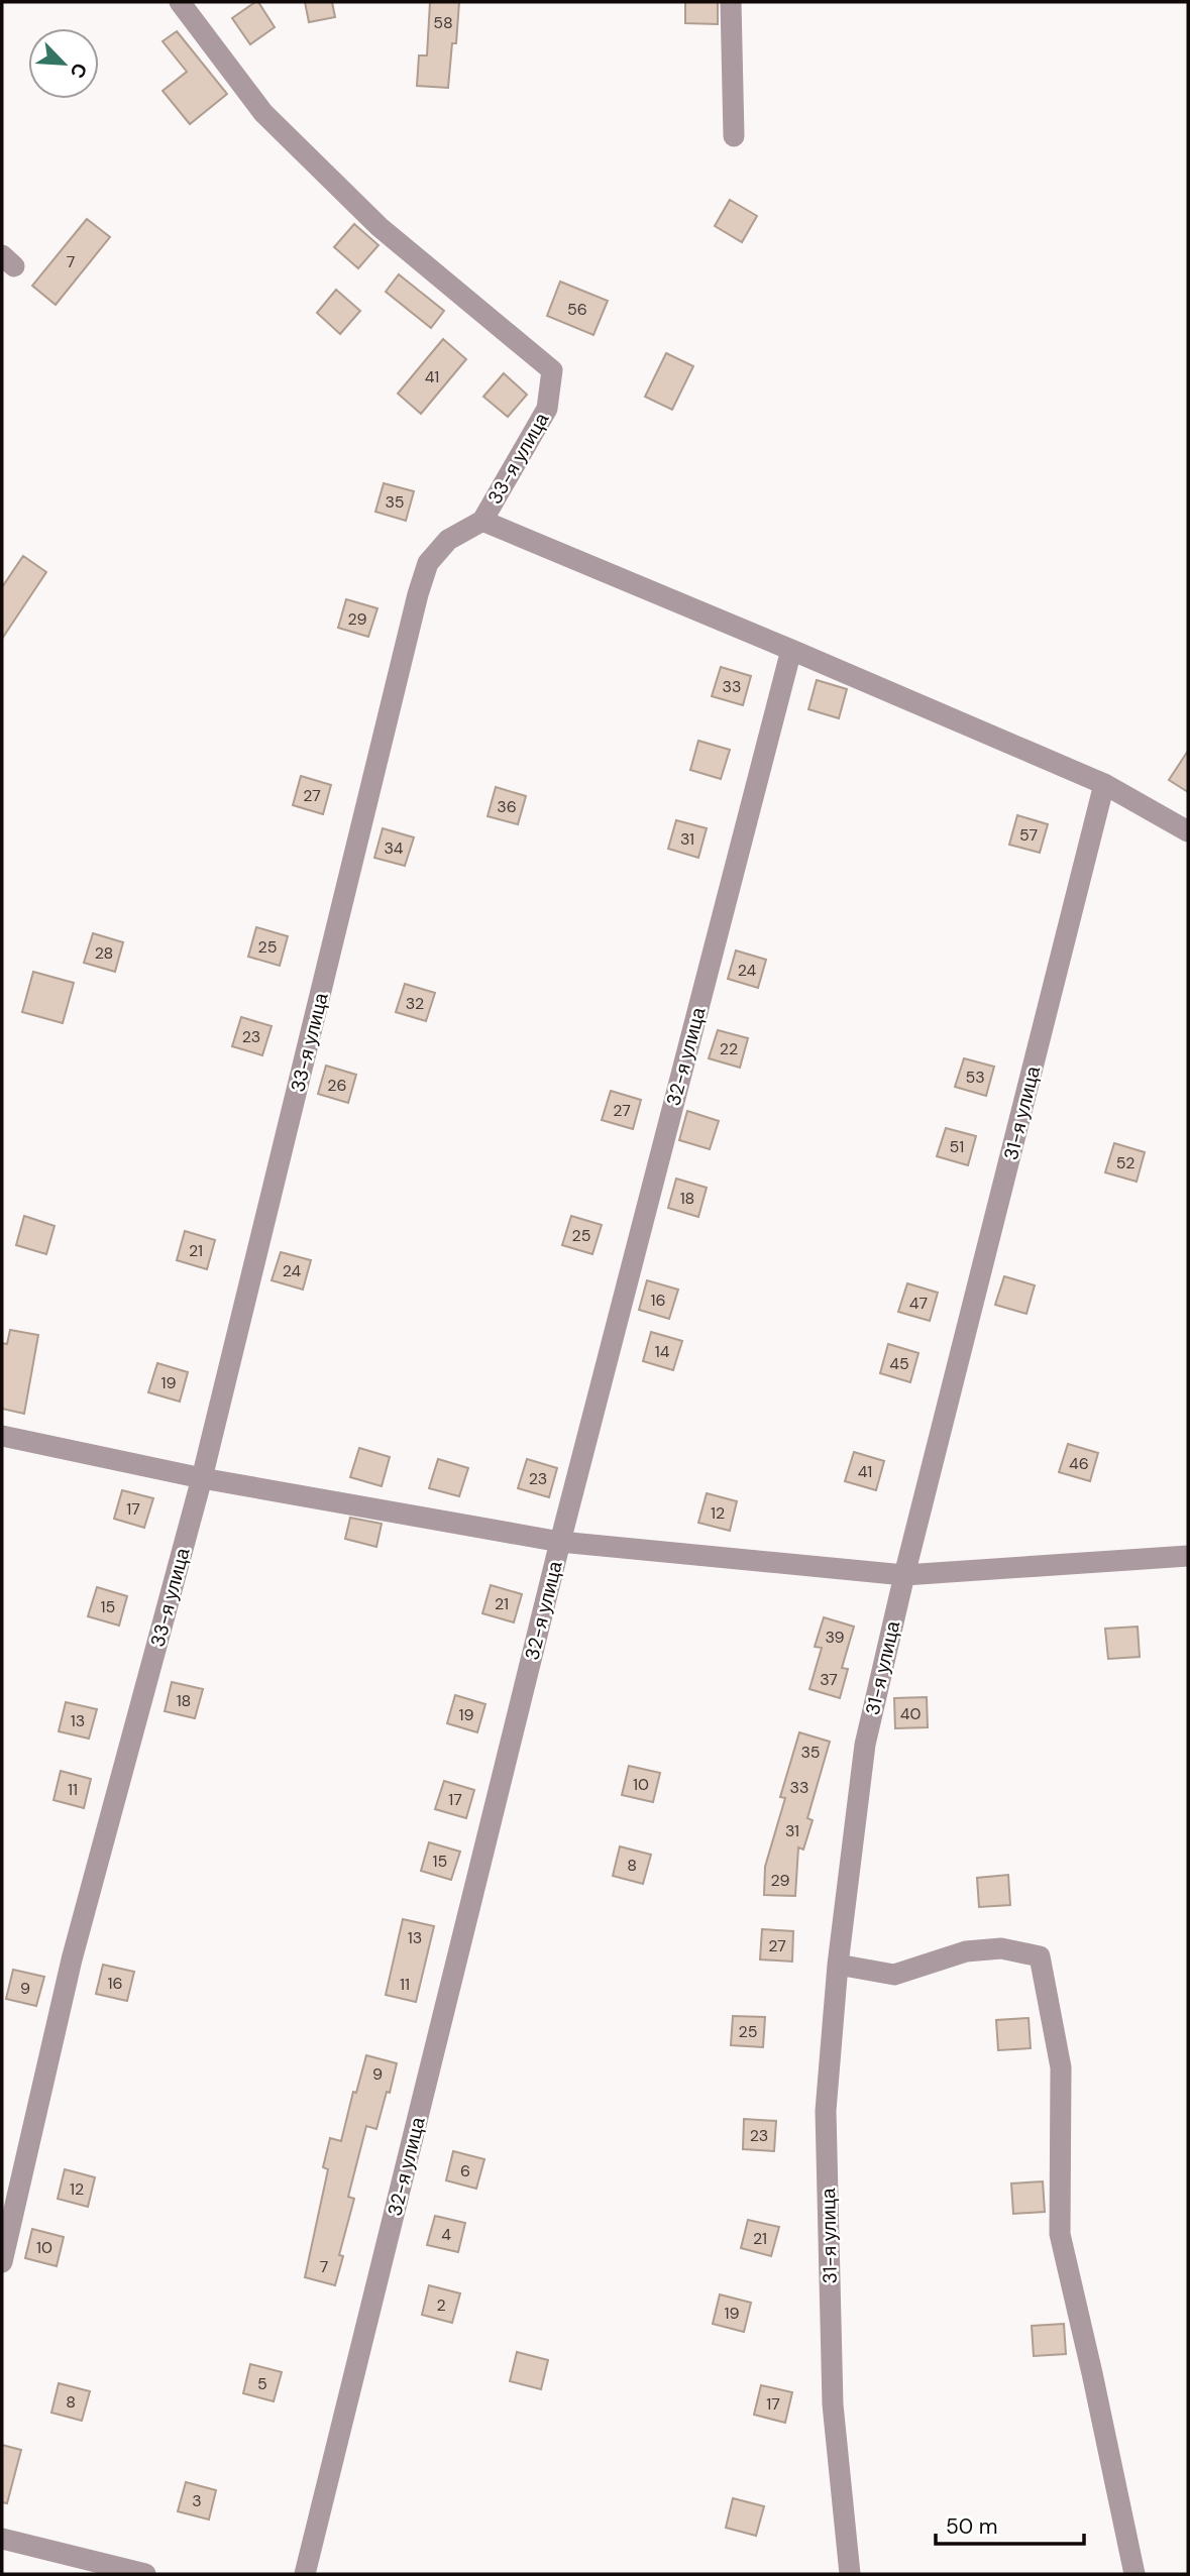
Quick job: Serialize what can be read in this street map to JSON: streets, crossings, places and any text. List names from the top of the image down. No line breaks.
{"streets":{"street":["33-я улица","32-я улица","31-я улица"]},"house_numbers":["58","7","56","41","35","29","33","27","36","57","31","34","25","28","24","32","23","22","53","26","27","51","52","18","25","21","24","16","47","14","45","19","46","41","23","17","12","21","15","39","37","18","40","19","13","35","10","33","11","17","31","15","8","29","13","27","16","11","9","25","9","23","6","12","4","21","10","7","2","19","5","8","17","3"],"scale_bar":"50 m","north":"bottom right"}
